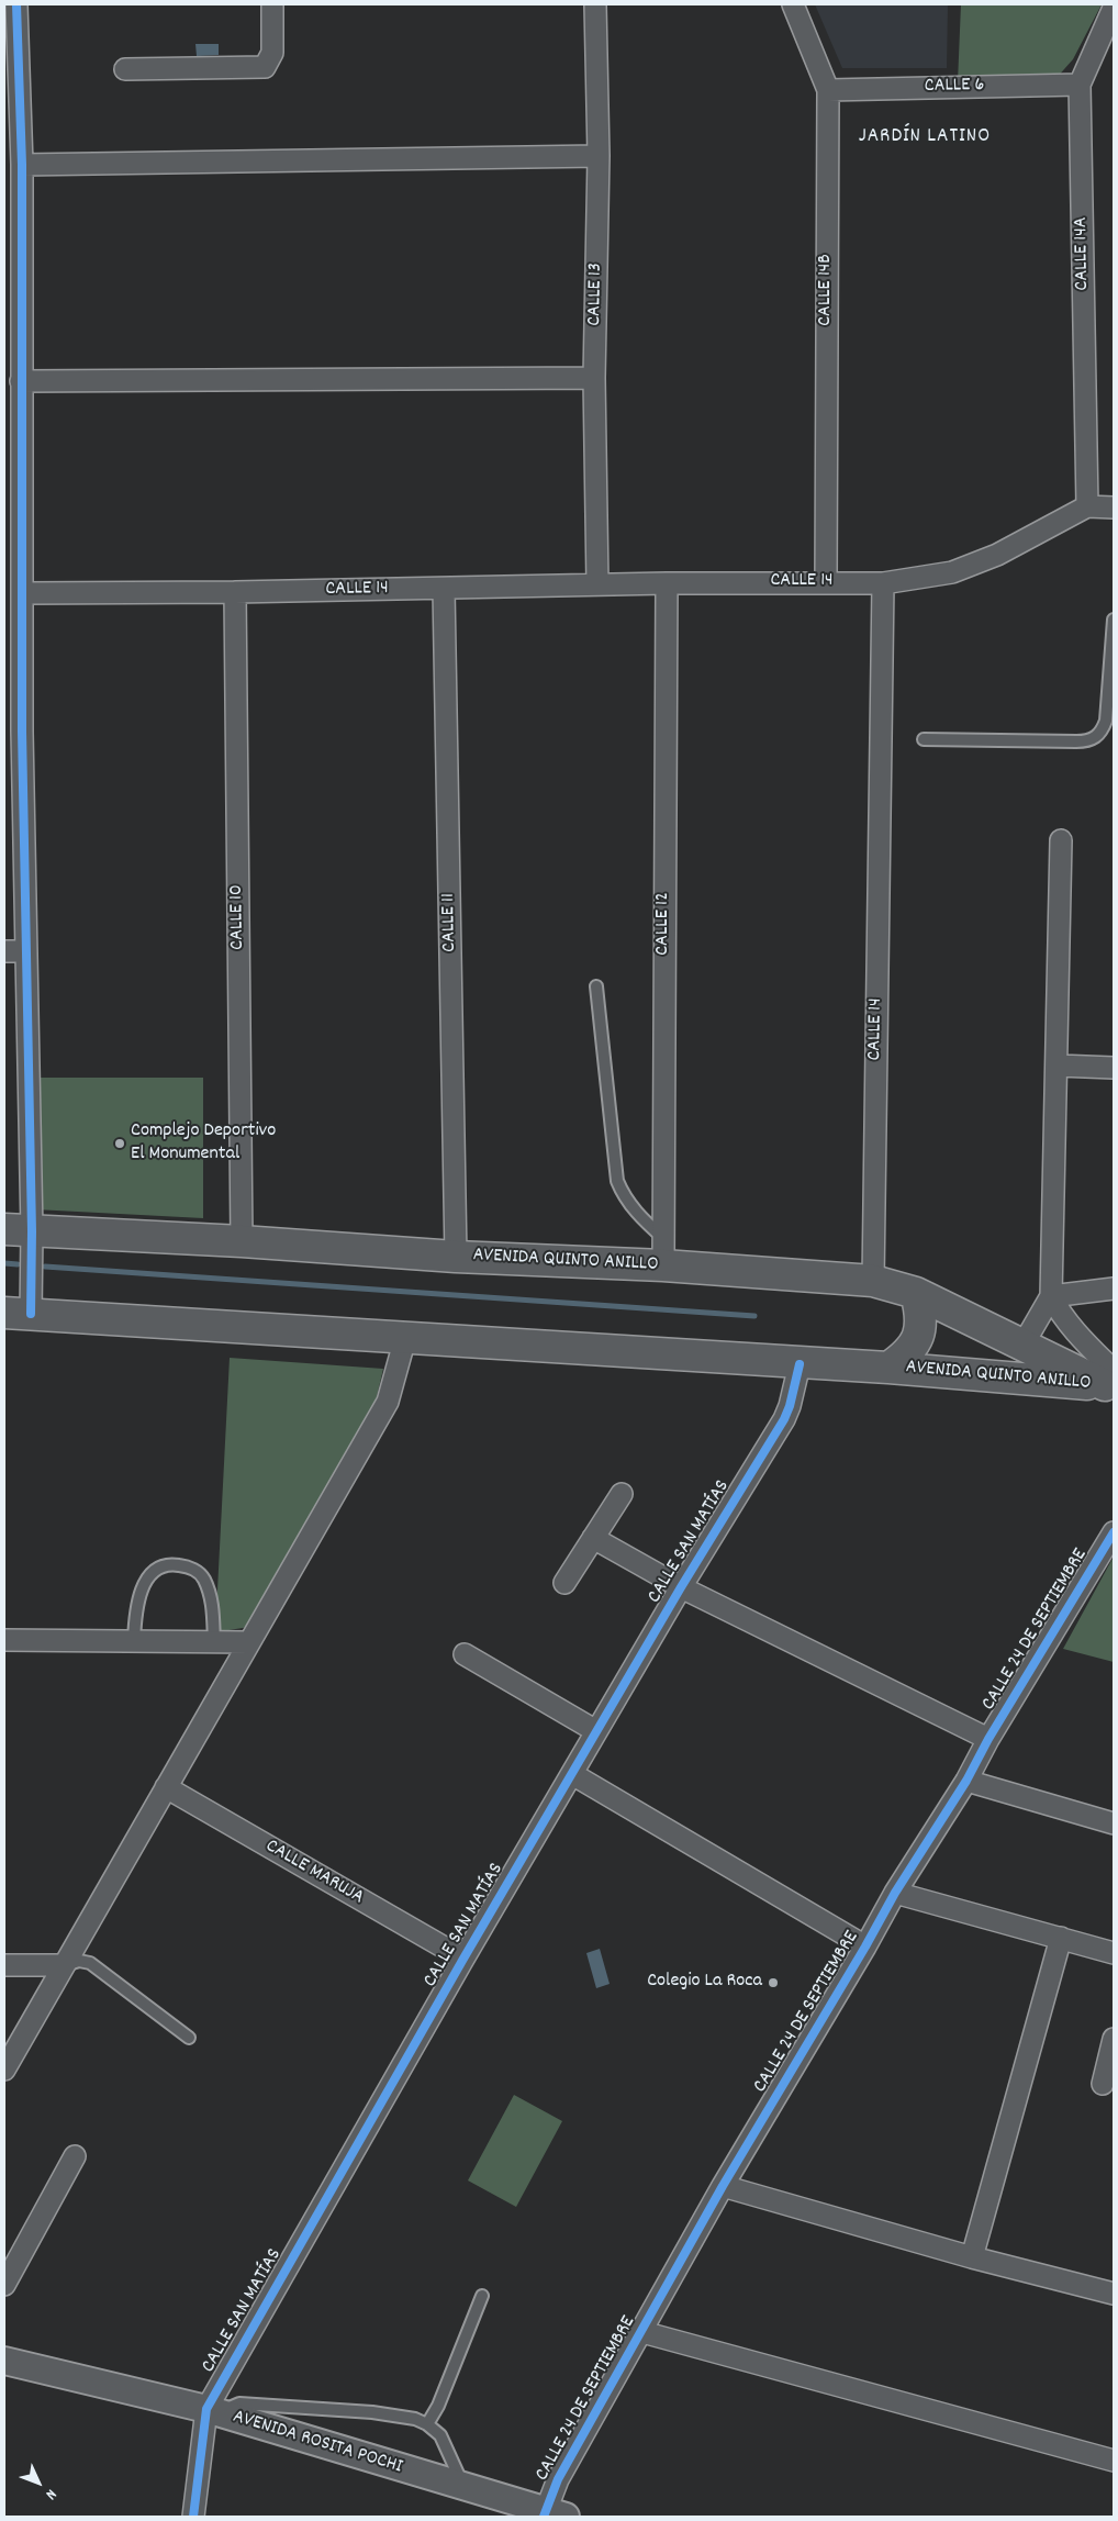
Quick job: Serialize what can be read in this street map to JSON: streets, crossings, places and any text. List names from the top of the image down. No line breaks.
{"streets":{"main road":["AVENIDA QUINTO ANILLO"],"street":["CALLE 6","CALLE 14A","CALLE 14B","CALLE 13","CALLE 14","CALLE 10","CALLE 11","CALLE 12","CALLE SAN MATÍAS","CALLE 24 DE SEPTIEMBRE","CALLE MARUJA","AVENIDA ROSITA POCHI"]},"crossings":[["CALLE 6","CALLE 14A"],["CALLE 6","CALLE 14B"],["CALLE 14B","CALLE 14"],["CALLE 13","CALLE 14"],["CALLE 14","CALLE 10"],["CALLE 14","CALLE 11"],["CALLE 14","CALLE 12"],["CALLE 14","AVENIDA QUINTO ANILLO"],["CALLE 10","AVENIDA QUINTO ANILLO"],["CALLE 11","AVENIDA QUINTO ANILLO"],["CALLE 12","AVENIDA QUINTO ANILLO"],["AVENIDA QUINTO ANILLO","CALLE SAN MATÍAS"],["CALLE SAN MATÍAS","CALLE MARUJA"],["CALLE SAN MATÍAS","AVENIDA ROSITA POCHI"],["CALLE 24 DE SEPTIEMBRE","AVENIDA ROSITA POCHI"]],"districts":["JARDÍN LATINO"],"places":["Complejo Deportivo El Monumental","Colegio La Roca"],"north":"bottom right"}
